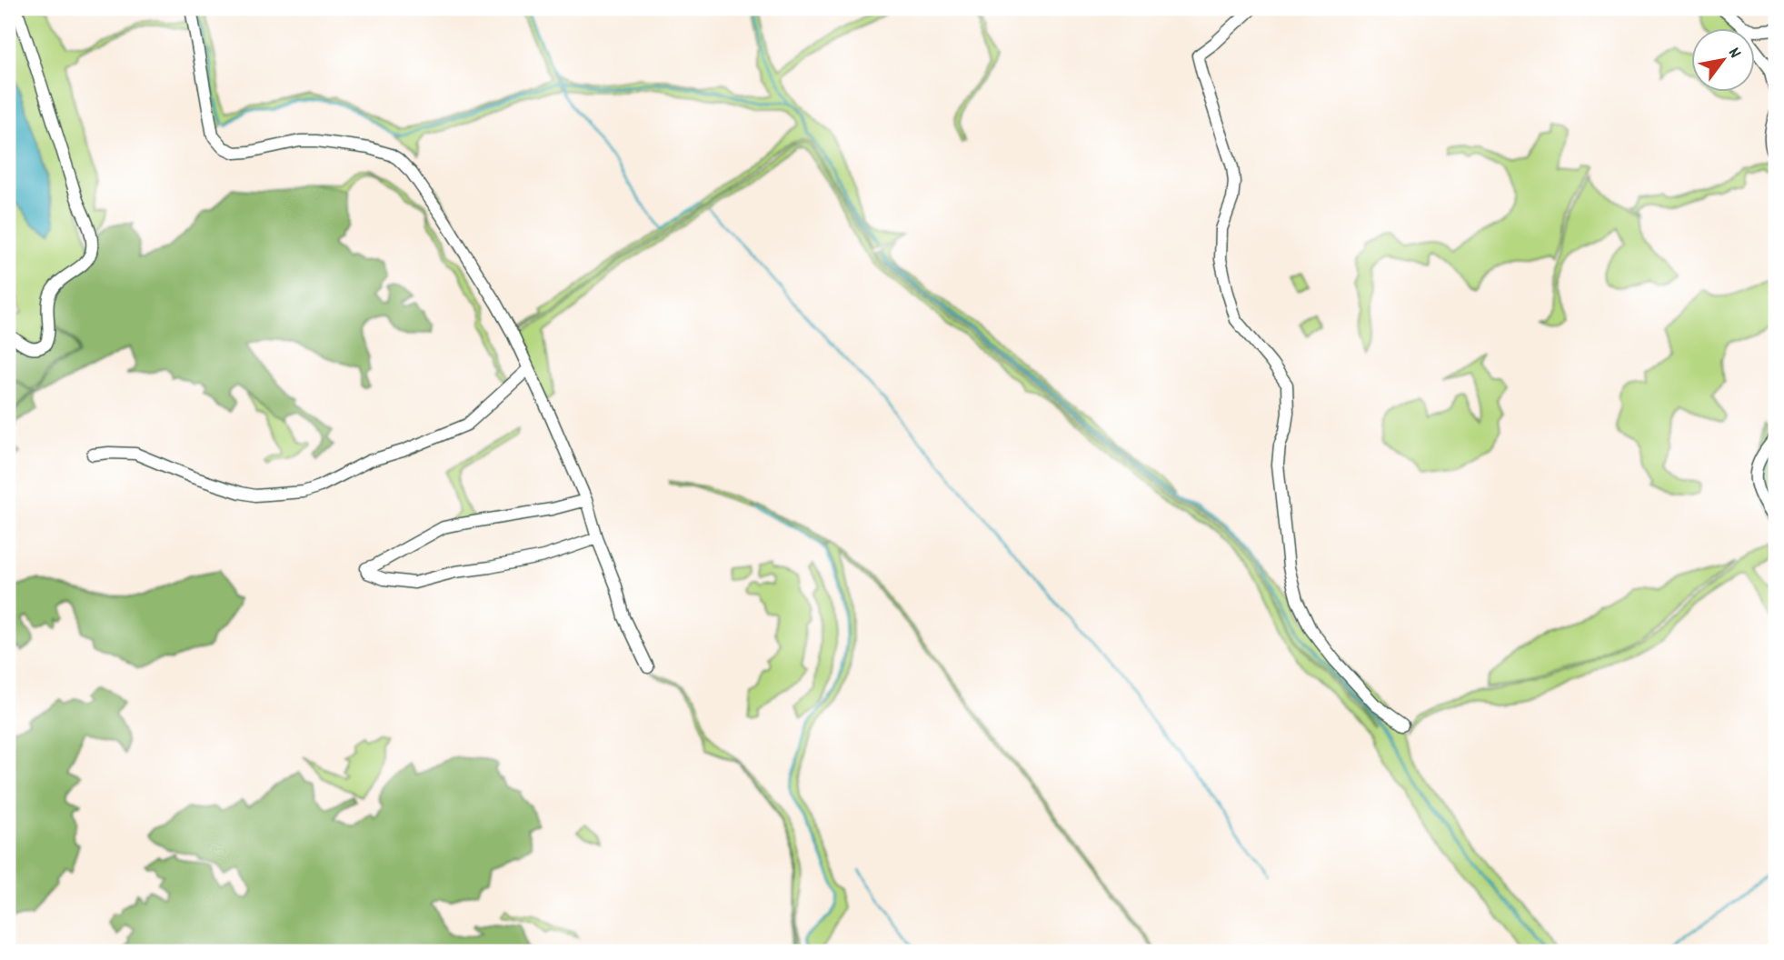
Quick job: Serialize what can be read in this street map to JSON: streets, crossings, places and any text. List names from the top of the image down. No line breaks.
{"north":"top right"}
